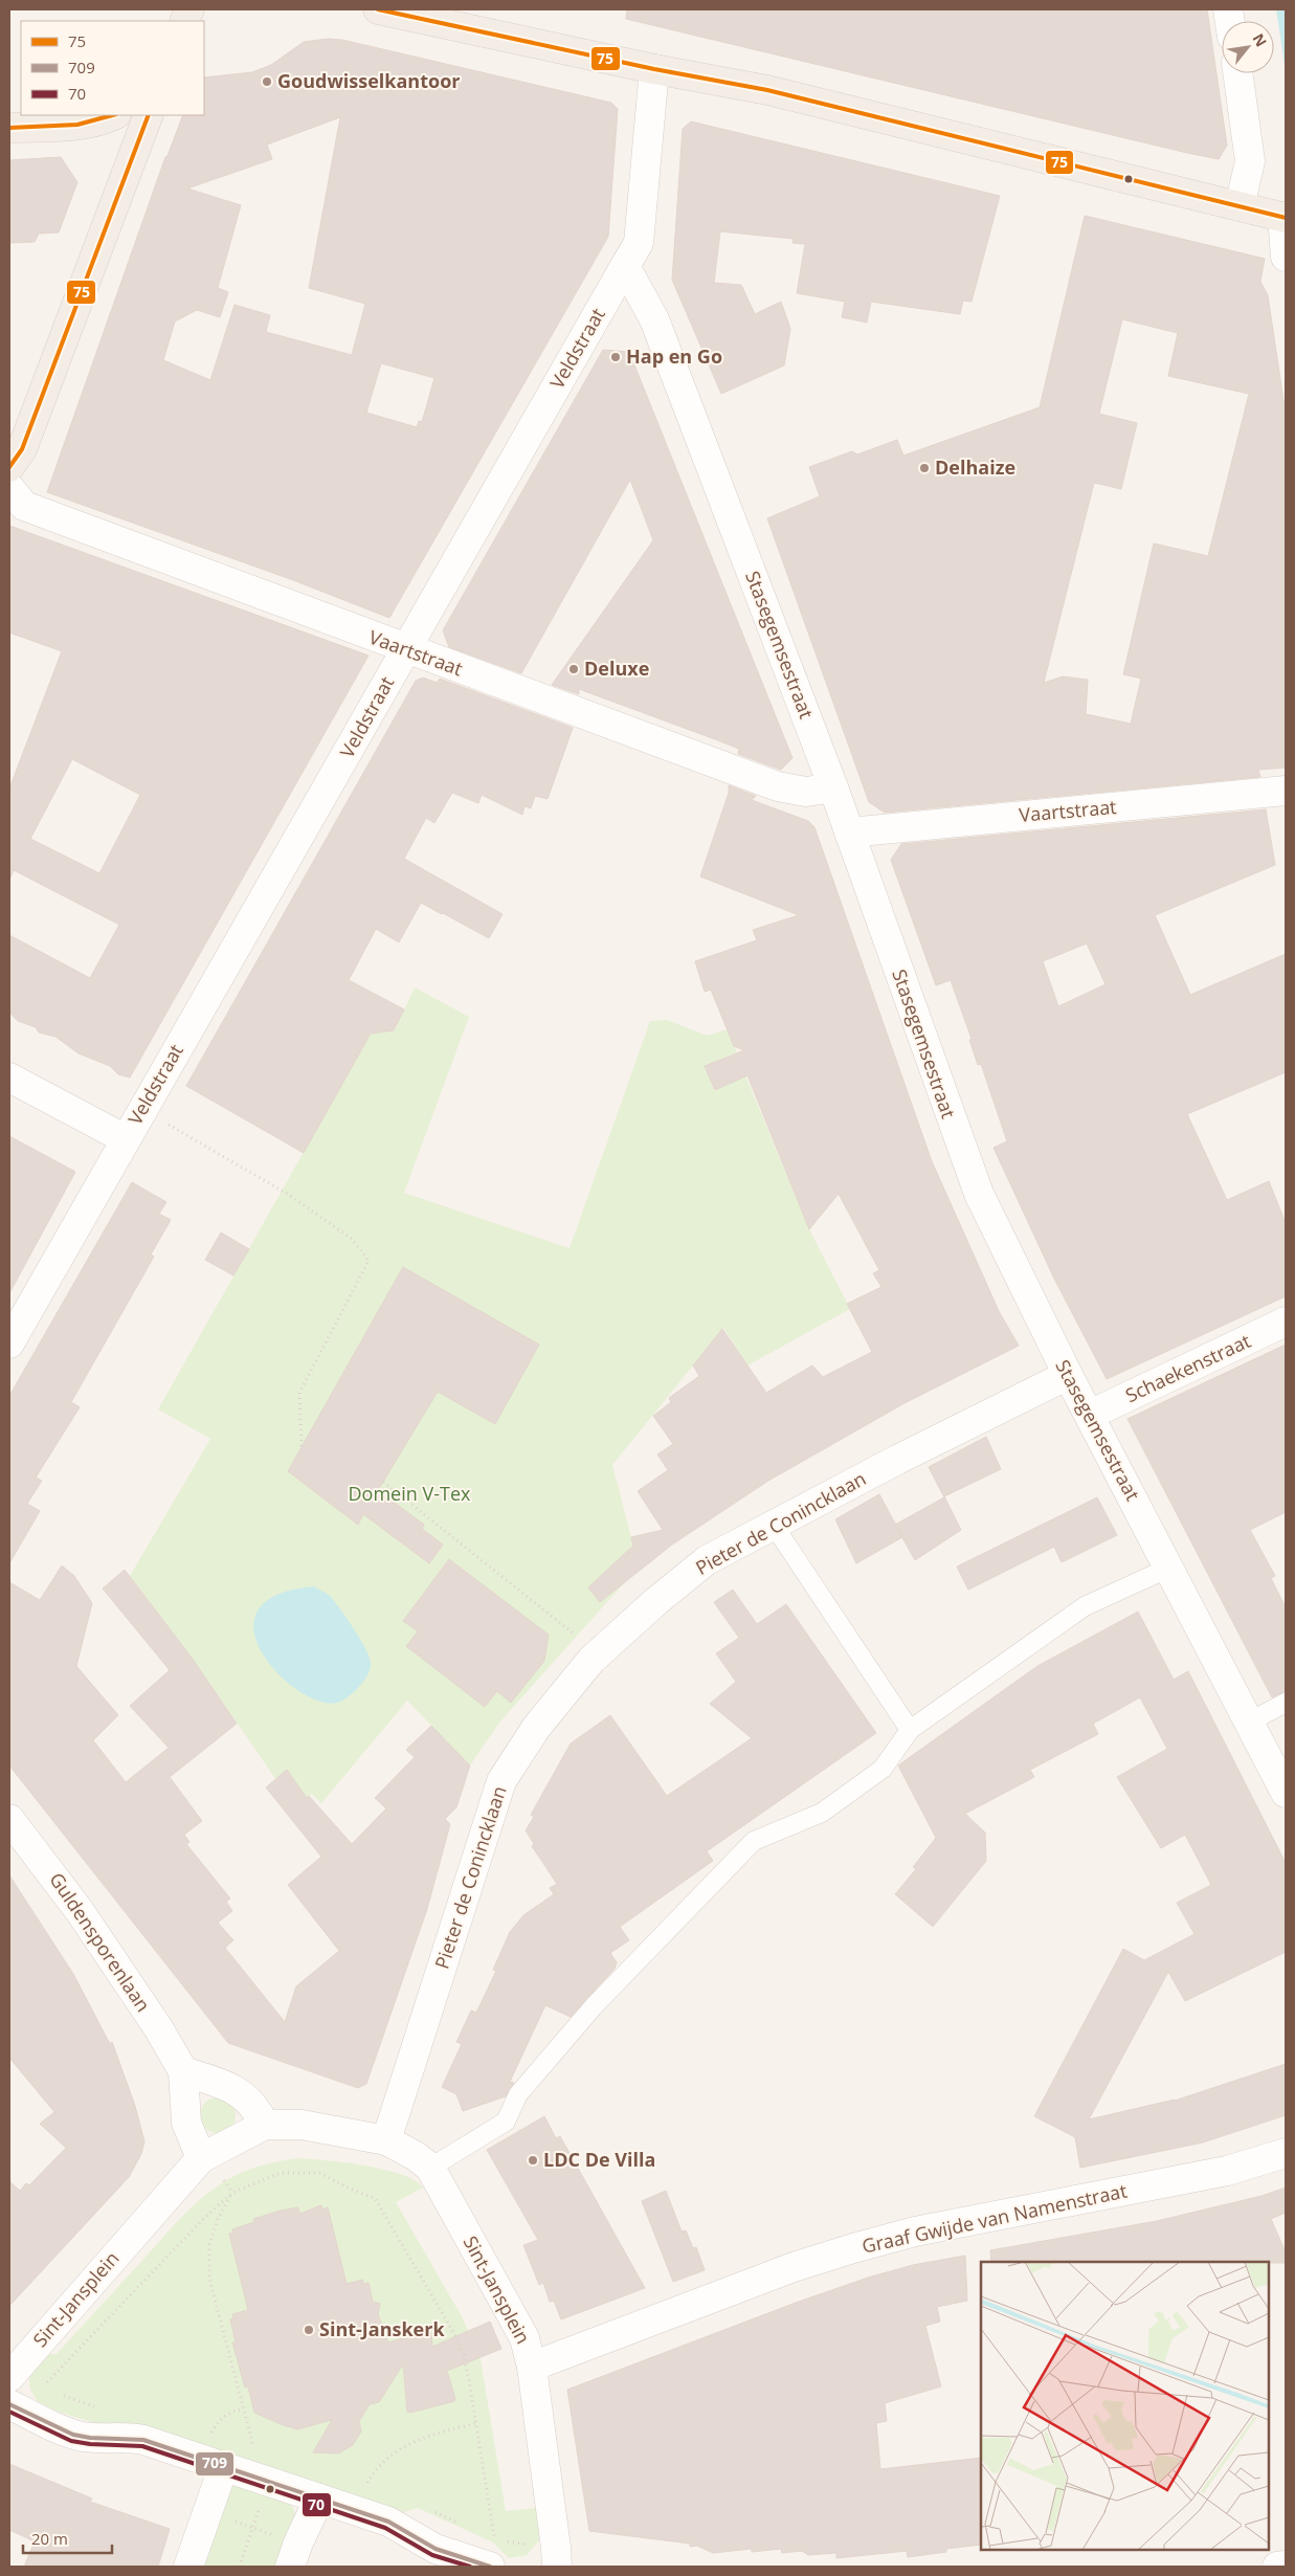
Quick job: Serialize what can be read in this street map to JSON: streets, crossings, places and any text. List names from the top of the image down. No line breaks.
{"streets":{"street":["Veldstraat","Stasegemsestraat","Vaartstraat","Schaekenstraat","Pieter de Conincklaan","Guldensporenlaan","Graaf Gwijde van Namenstraat","Sint-Jansplein"]},"crossings":[["Veldstraat","Stasegemsestraat"],["Veldstraat","Vaartstraat"],["Stasegemsestraat","Vaartstraat"],["Stasegemsestraat","Schaekenstraat"],["Stasegemsestraat","Pieter de Conincklaan"],["Pieter de Conincklaan","Sint-Jansplein"],["Guldensporenlaan","Sint-Jansplein"],["Graaf Gwijde van Namenstraat","Sint-Jansplein"]],"parks":["Domein V-Tex"],"places":["Goudwisselkantoor","Hap en Go","Delhaize","Deluxe","LDC De Villa","Sint-Janskerk"],"lines":["transit line 75","transit line 709","transit line 70"],"legend":["75","709","70"],"scale_bar":"20 m","north":"top right"}
